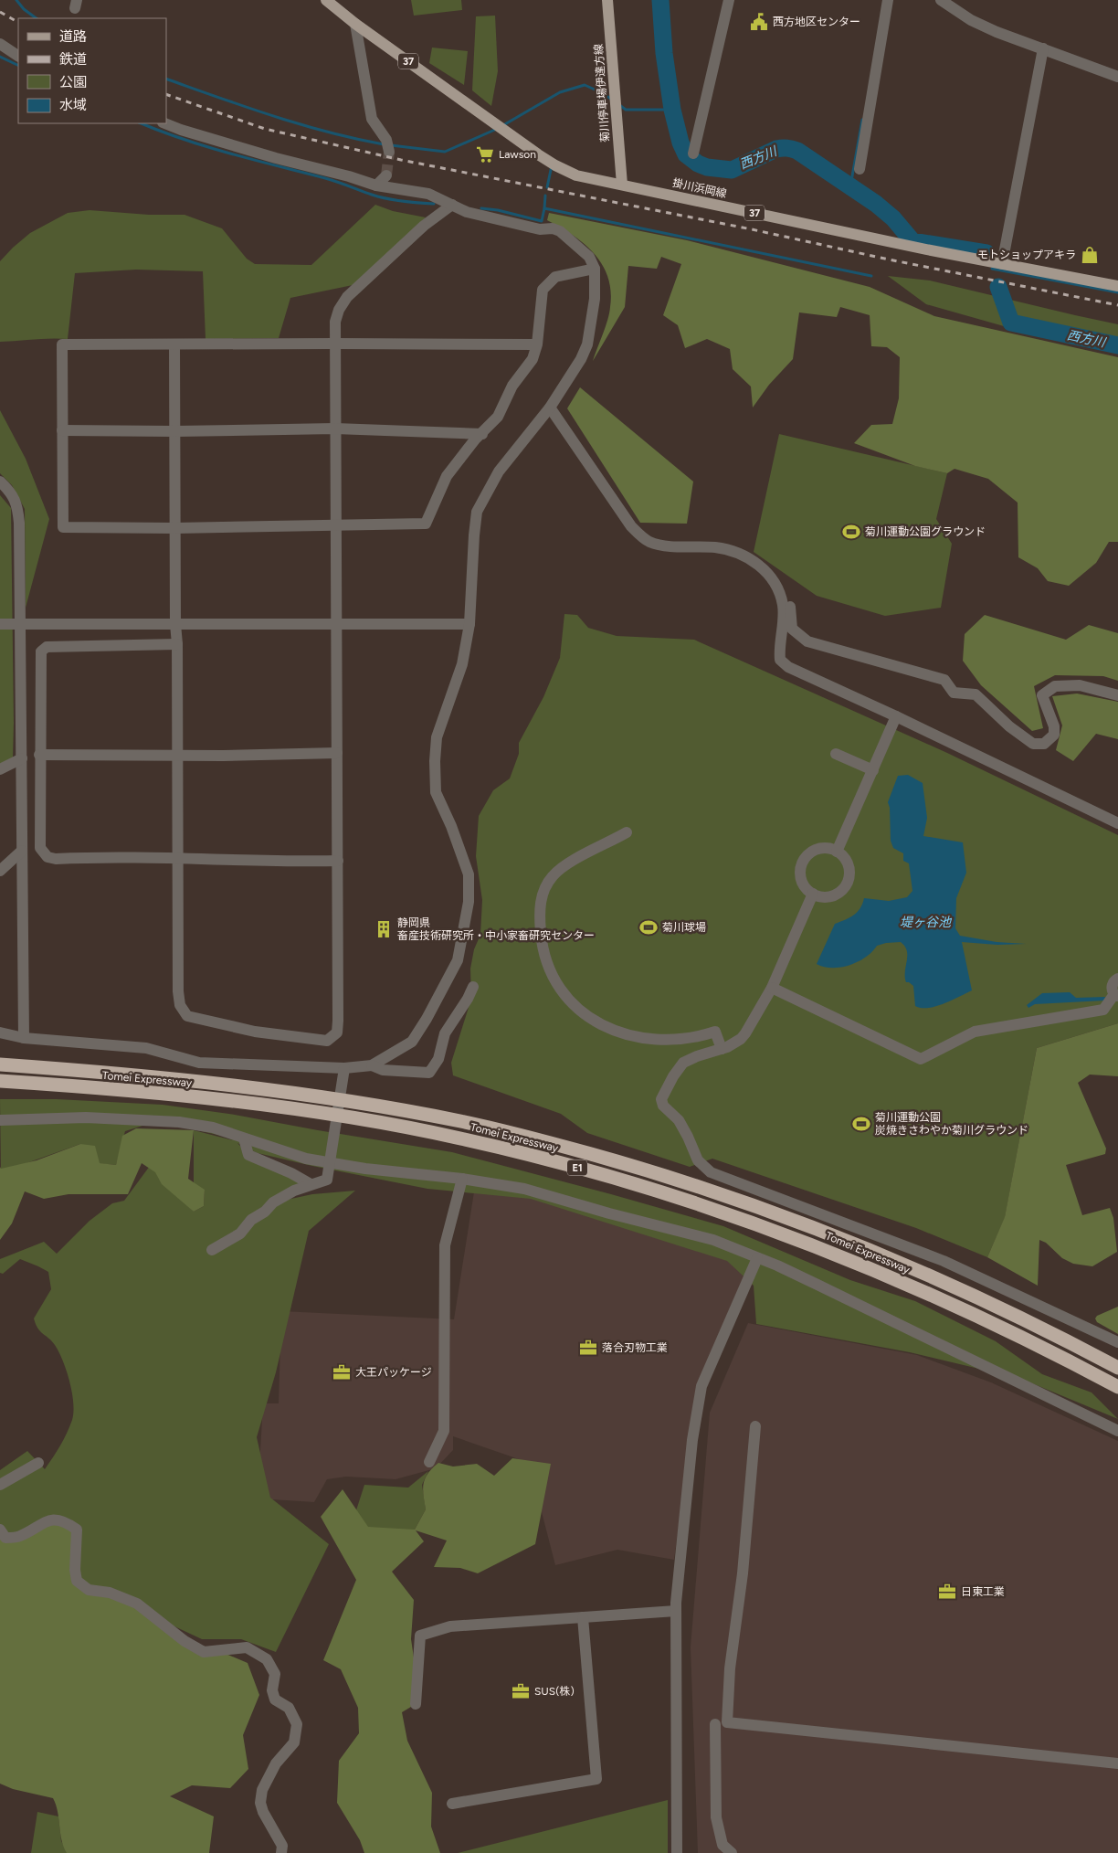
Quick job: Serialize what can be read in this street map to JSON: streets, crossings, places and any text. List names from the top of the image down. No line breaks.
{"streets":{"highway":["Tomei Expressway","E1"],"main road":["37","菊川停車場伊達方線","掛川浜岡線"]},"crossings":[["菊川停車場伊達方線","掛川浜岡線"]],"water":["西方川","堤ヶ谷池"],"places":{"public building":["西方地区センター"],"supermarket":["Lawson"],"shop":["モトショップアキラ"],"sports":["菊川運動公園グラウンド","菊川球場","菊川運動公園 炭焼きさわやか菊川グラウンド"],"building":["静岡県 畜産技術研究所・中小家畜研究センター"],"office":["落合刃物工業","大王パッケージ","日東工業","SUS(株)"]},"legend":["道路","鉄道","公園","水域"]}
